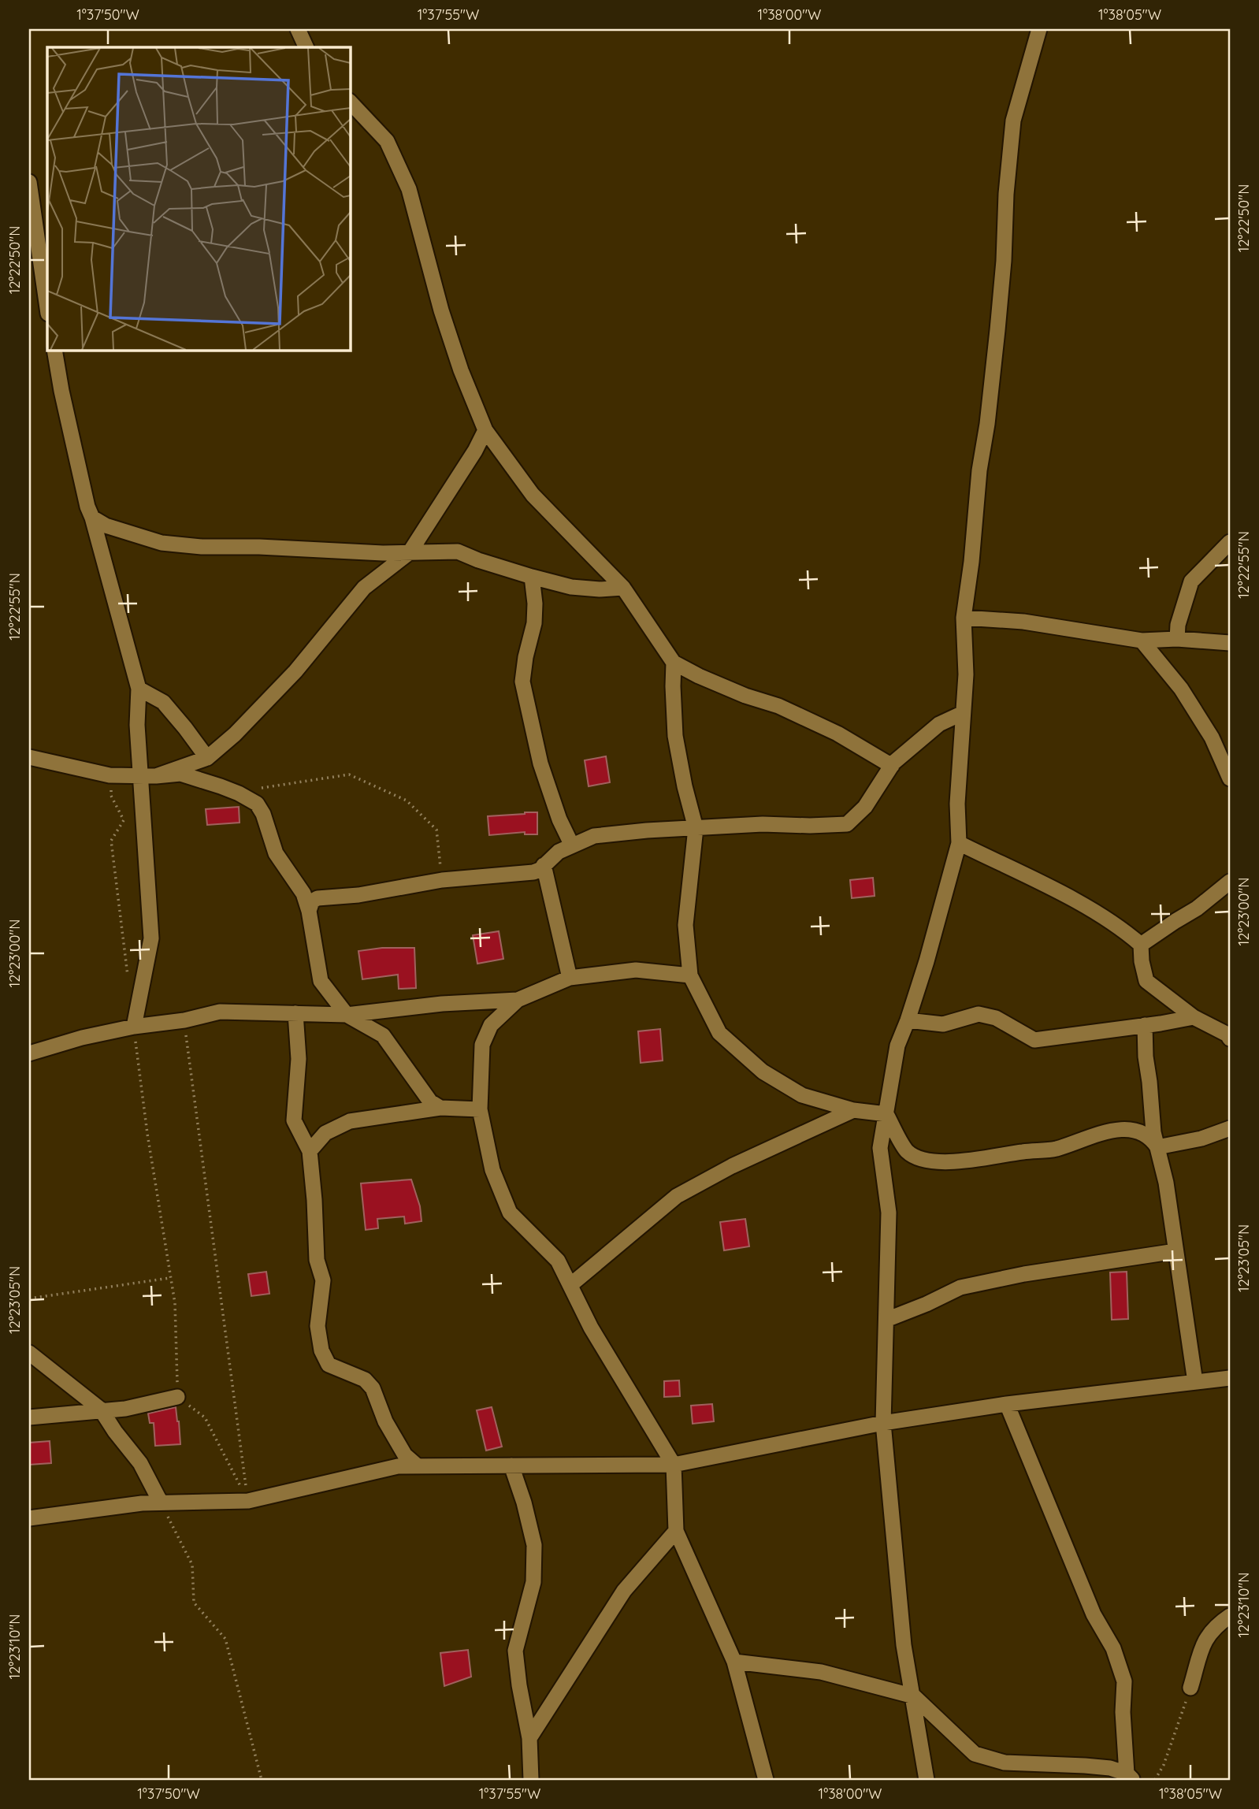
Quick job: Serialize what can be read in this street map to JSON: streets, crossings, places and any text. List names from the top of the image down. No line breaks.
{"coordinates":["1°37'50\"W","1°37'55\"W","1°38'00\"W","1°38'05\"W","12°22'50\"N","12°22'55\"N","12°23'00\"N","12°23'05\"N","12°23'10\"N"]}
